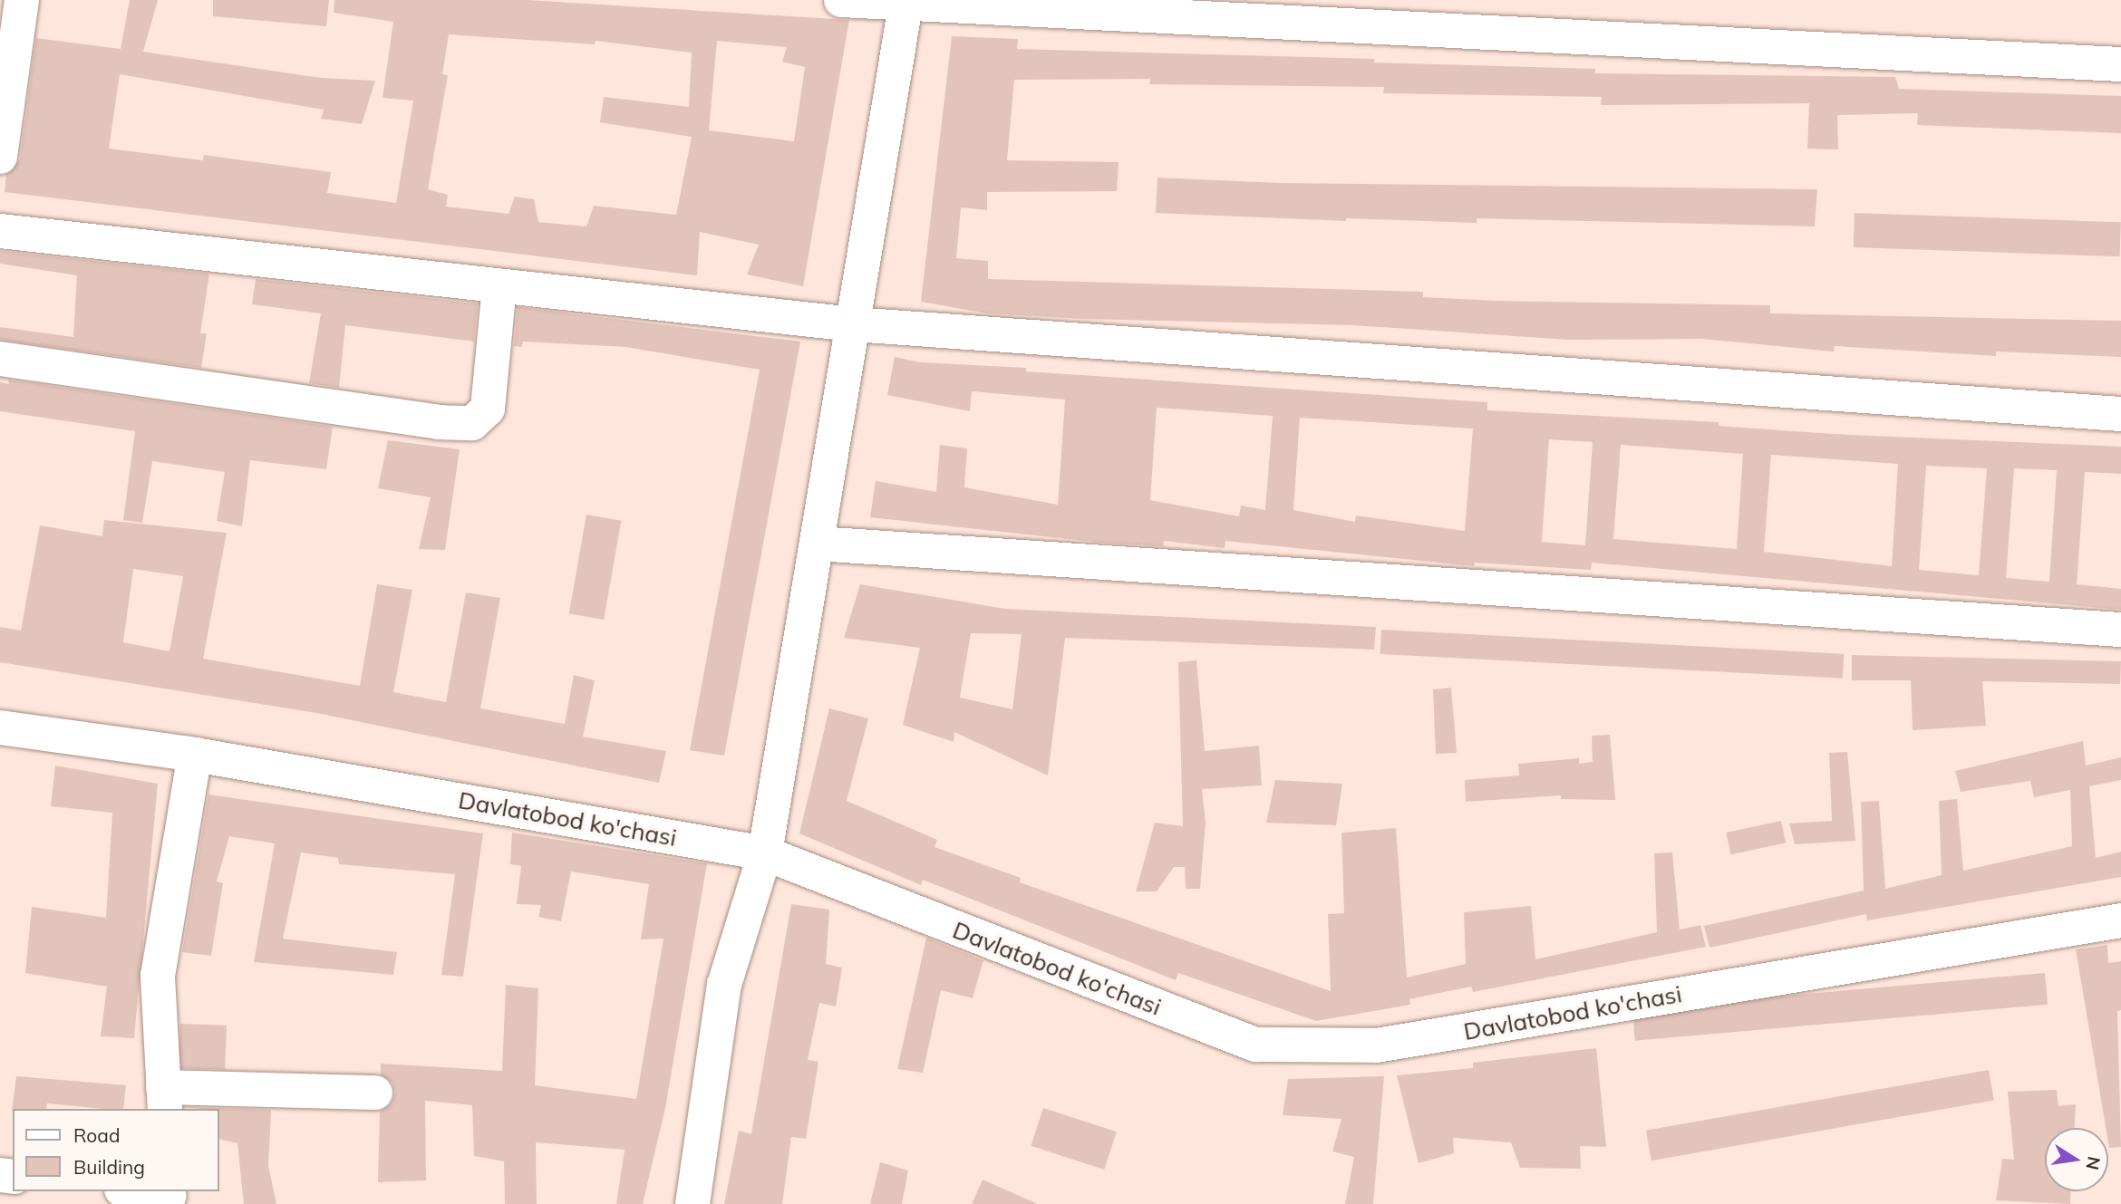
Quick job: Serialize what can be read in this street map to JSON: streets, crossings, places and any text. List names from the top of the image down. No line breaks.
{"streets":{"street":["Davlatobod ko'chasi"]},"legend":["Road","Building"],"north":"right"}
